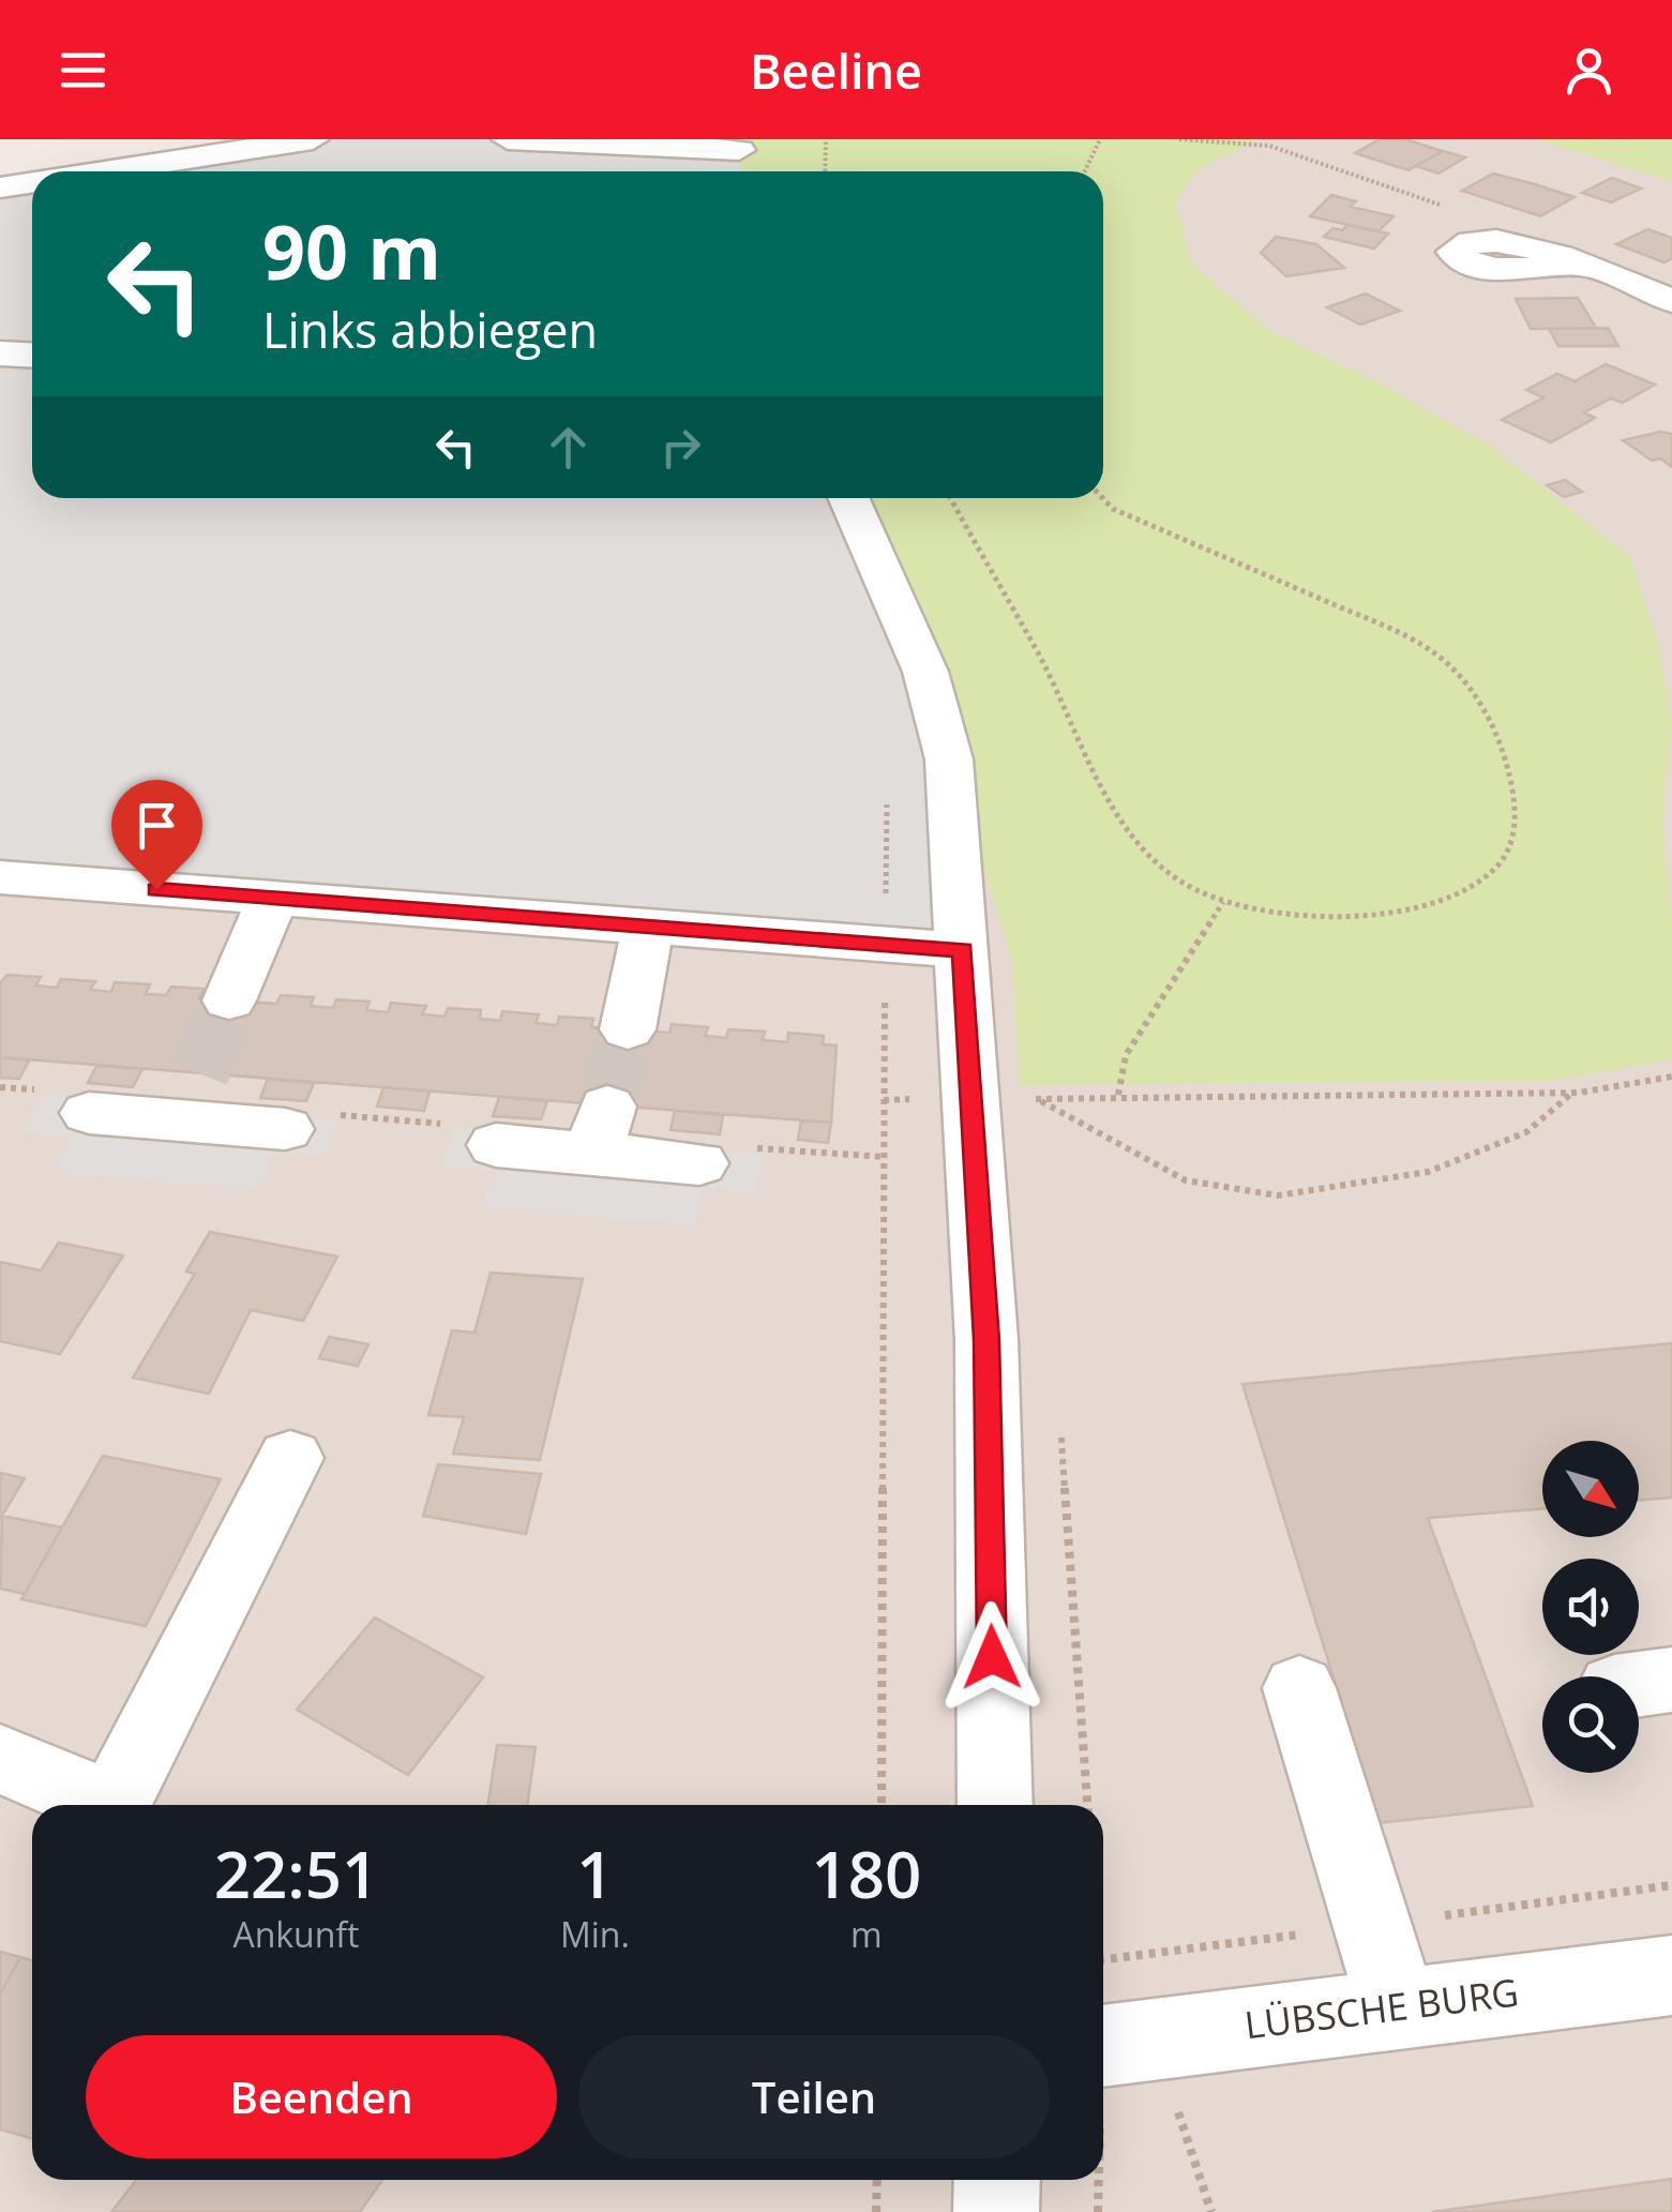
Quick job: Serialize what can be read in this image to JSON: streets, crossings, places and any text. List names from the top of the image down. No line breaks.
{"streets":{"street":["LÜBSCHE BURG"]},"north":"bottom right","page":{"header":"Beeline","turn":["90 m","Links abbiegen"],"eta":["22:51","Ankunft","1","Min.","180","m"],"buttons":["Beenden","Teilen"]}}
